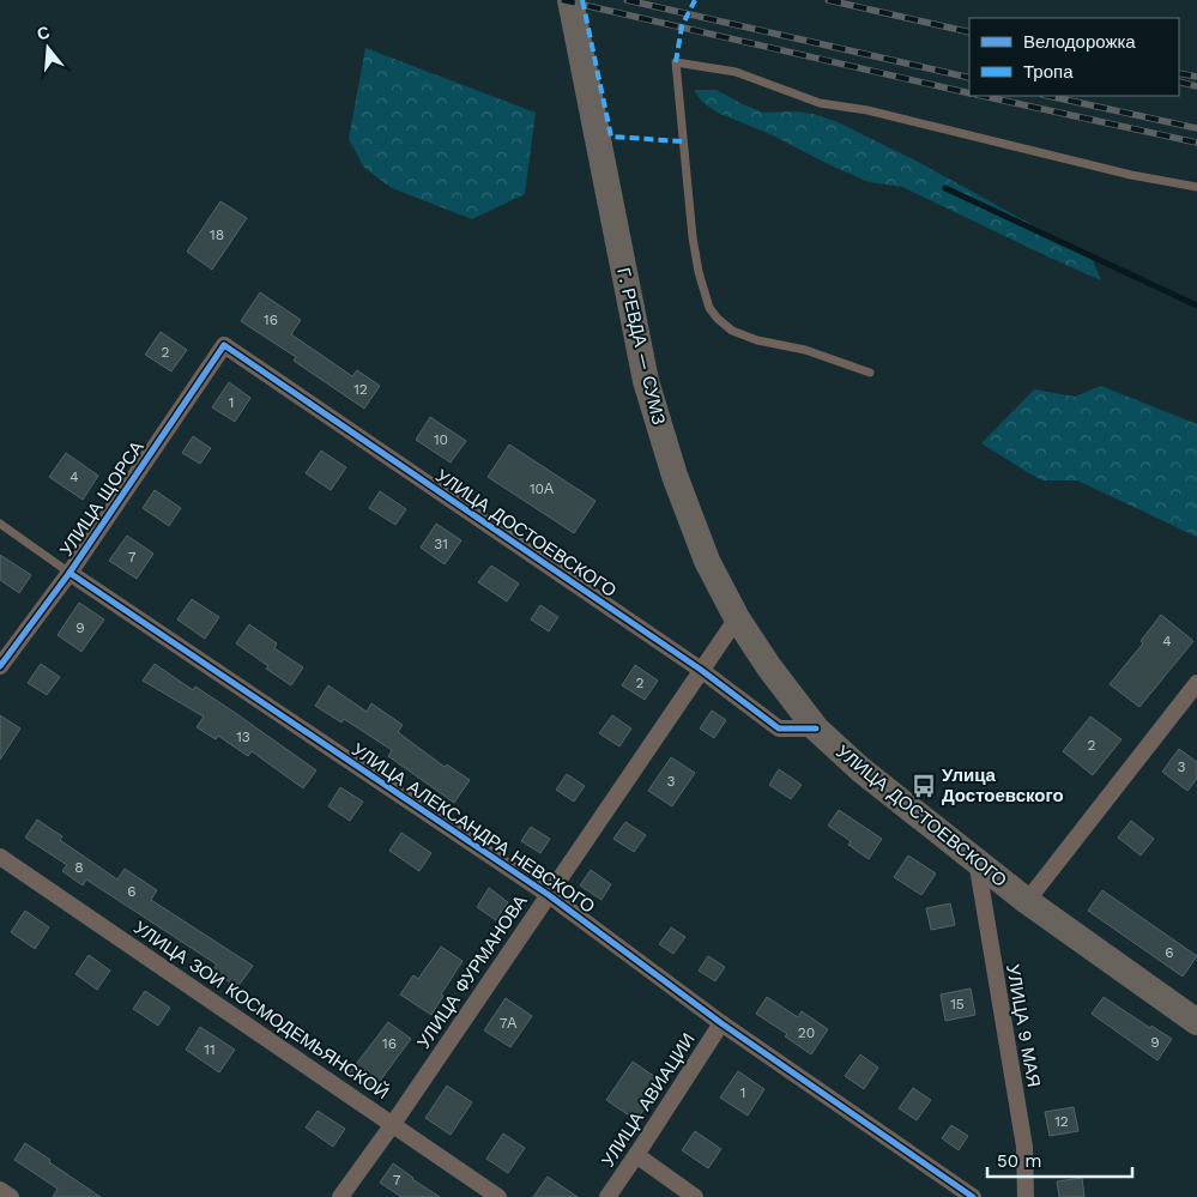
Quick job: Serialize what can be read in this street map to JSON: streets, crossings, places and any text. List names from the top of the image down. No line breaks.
{"streets":{"main road":["Г. РЕВДА — СУМЗ","УЛИЦА ДОСТОЕВСКОГО"],"street":["УЛИЦА ЩОРСА","УЛИЦА АЛЕКСАНДРА НЕВСКОГО","УЛИЦА ФУРМАНОВА","УЛИЦА ЗОИ КОСМОДЕМЬЯНСКОЙ","УЛИЦА 9 МАЯ","УЛИЦА АВИАЦИИ"]},"crossings":[["Г. РЕВДА — СУМЗ","УЛИЦА ДОСТОЕВСКОГО"],["Г. РЕВДА — СУМЗ","УЛИЦА ФУРМАНОВА"],["УЛИЦА ЩОРСА","УЛИЦА ДОСТОЕВСКОГО"],["УЛИЦА ЩОРСА","УЛИЦА АЛЕКСАНДРА НЕВСКОГО"],["УЛИЦА ДОСТОЕВСКОГО","УЛИЦА ФУРМАНОВА"],["УЛИЦА ДОСТОЕВСКОГО","УЛИЦА 9 МАЯ"],["УЛИЦА АЛЕКСАНДРА НЕВСКОГО","УЛИЦА ФУРМАНОВА"],["УЛИЦА АЛЕКСАНДРА НЕВСКОГО","УЛИЦА АВИАЦИИ"],["УЛИЦА ФУРМАНОВА","УЛИЦА ЗОИ КОСМОДЕМЬЯНСКОЙ"]],"places":{"bus stop":["Улица Достоевского"]},"house_numbers":["18","16","2","12","1","10","4","10А","31","7","9","4","2","13","2","3","3","8","6","6","15","7А","20","9","16","11","1","12","7"],"legend":["Велодорожка","Тропа"],"scale_bar":"50 m","north":"top"}
